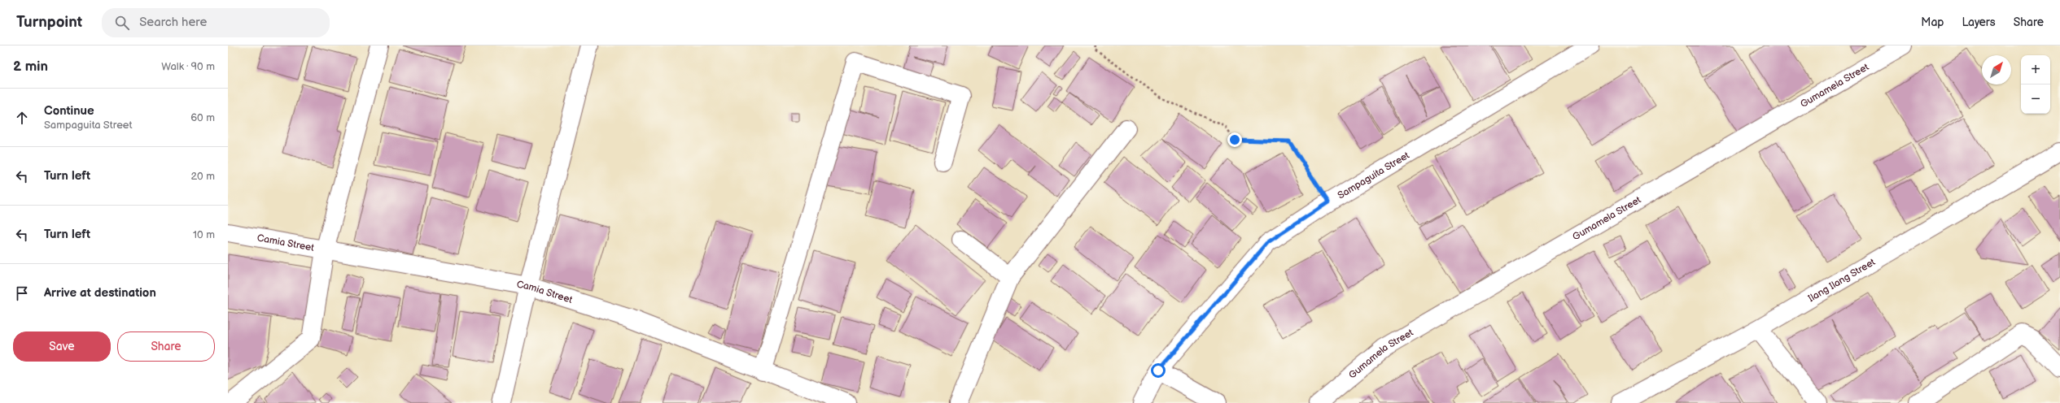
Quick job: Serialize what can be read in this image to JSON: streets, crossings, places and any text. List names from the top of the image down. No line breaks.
{"streets":{"street":["Gumamela Street","Sampaguita Street","Camia Street","Ilang Ilang Street"]},"north":"top right","page":{"header":"Turnpoint","search":"Search here","nav":["Map","Layers","Share"],"heading":["2 min","Walk · 90 m"],"map_buttons":["+","−"],"list":[["Continue","Sampaguita Street","60 m"],["Turn left","20 m"],["Turn left","10 m"],"Arrive at destination"],"buttons":["Save","Share"]}}
